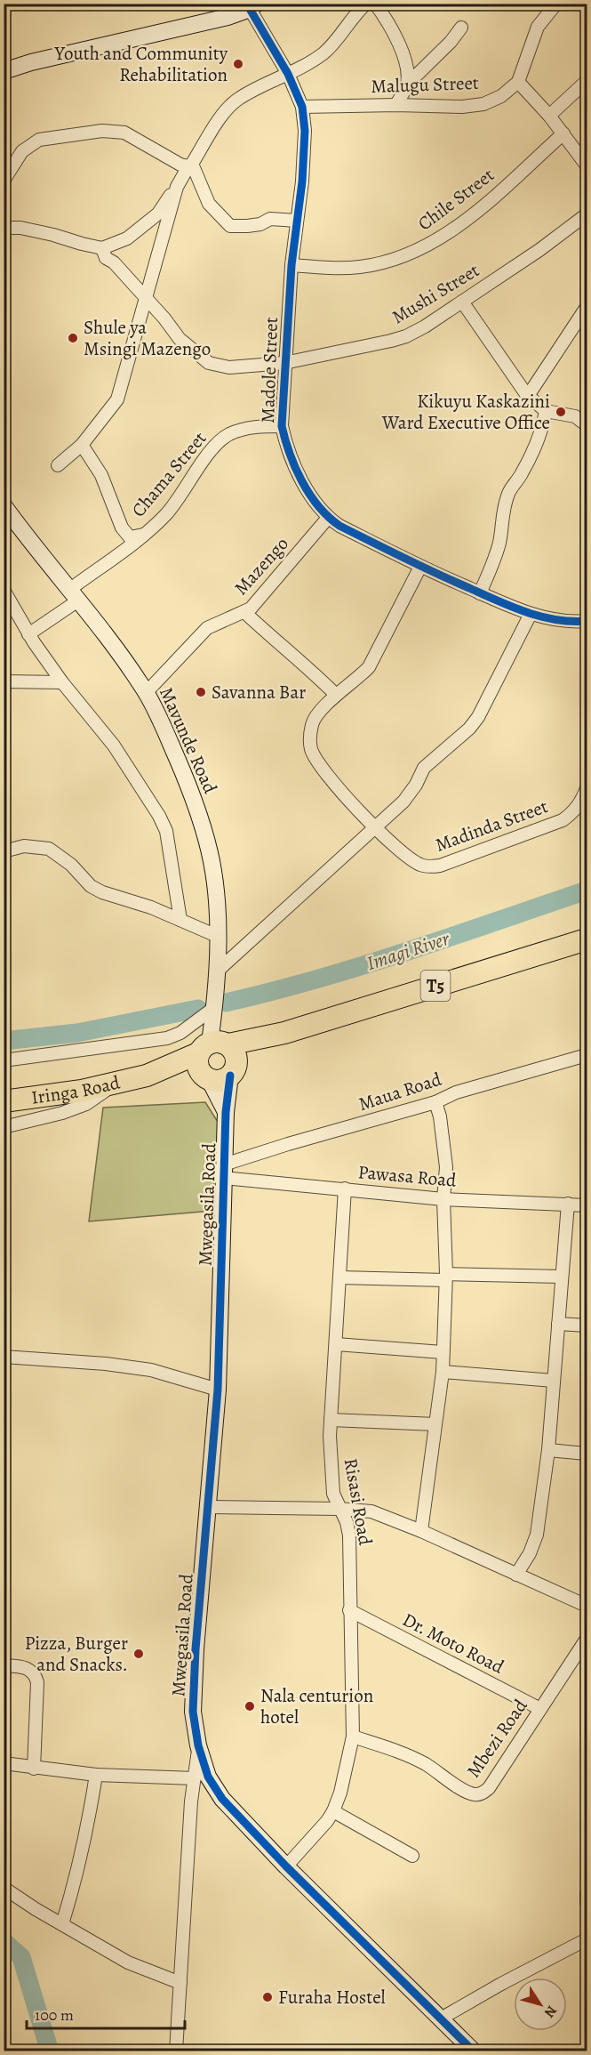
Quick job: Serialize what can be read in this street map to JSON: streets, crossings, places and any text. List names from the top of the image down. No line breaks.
{"streets":{"highway":["T5","Iringa Road"],"street":["Malugu Street","Chile Street","Mushi Street","Madole Street","Chama Street","Mazengo","Mavunde Road","Madinda Street","Maua Road","Pawasa Road","Mwegasila Road","Risasi Road","Dr. Moto Road","Mbezi Road"]},"crossings":[["Malugu Street","Madole Street"],["Chile Street","Madole Street"],["Mushi Street","Madole Street"],["Madole Street","Chama Street"],["Madole Street","Mazengo"],["Madole Street","Madinda Street"],["Chama Street","Mavunde Road"],["Mazengo","Mavunde Road"],["Mavunde Road","T5"],["Mavunde Road","Mwegasila Road"],["T5","Iringa Road"],["T5","Mwegasila Road"],["Maua Road","Pawasa Road"],["Maua Road","Mwegasila Road"],["Pawasa Road","Mwegasila Road"],["Pawasa Road","Risasi Road"],["Mwegasila Road","Risasi Road"],["Risasi Road","Dr. Moto Road"],["Risasi Road","Mbezi Road"],["Dr. Moto Road","Mbezi Road"]],"water":["Imagi River"],"places":["Youth and Community Rehabilitation","Shule ya Msingi Mazengo","Kikuyu Kaskazini Ward Executive Office","Savanna Bar","Pizza, Burger and Snacks.","Nala centurion hotel","Furaha Hostel"],"scale_bar":"100 m","north":"bottom right"}
